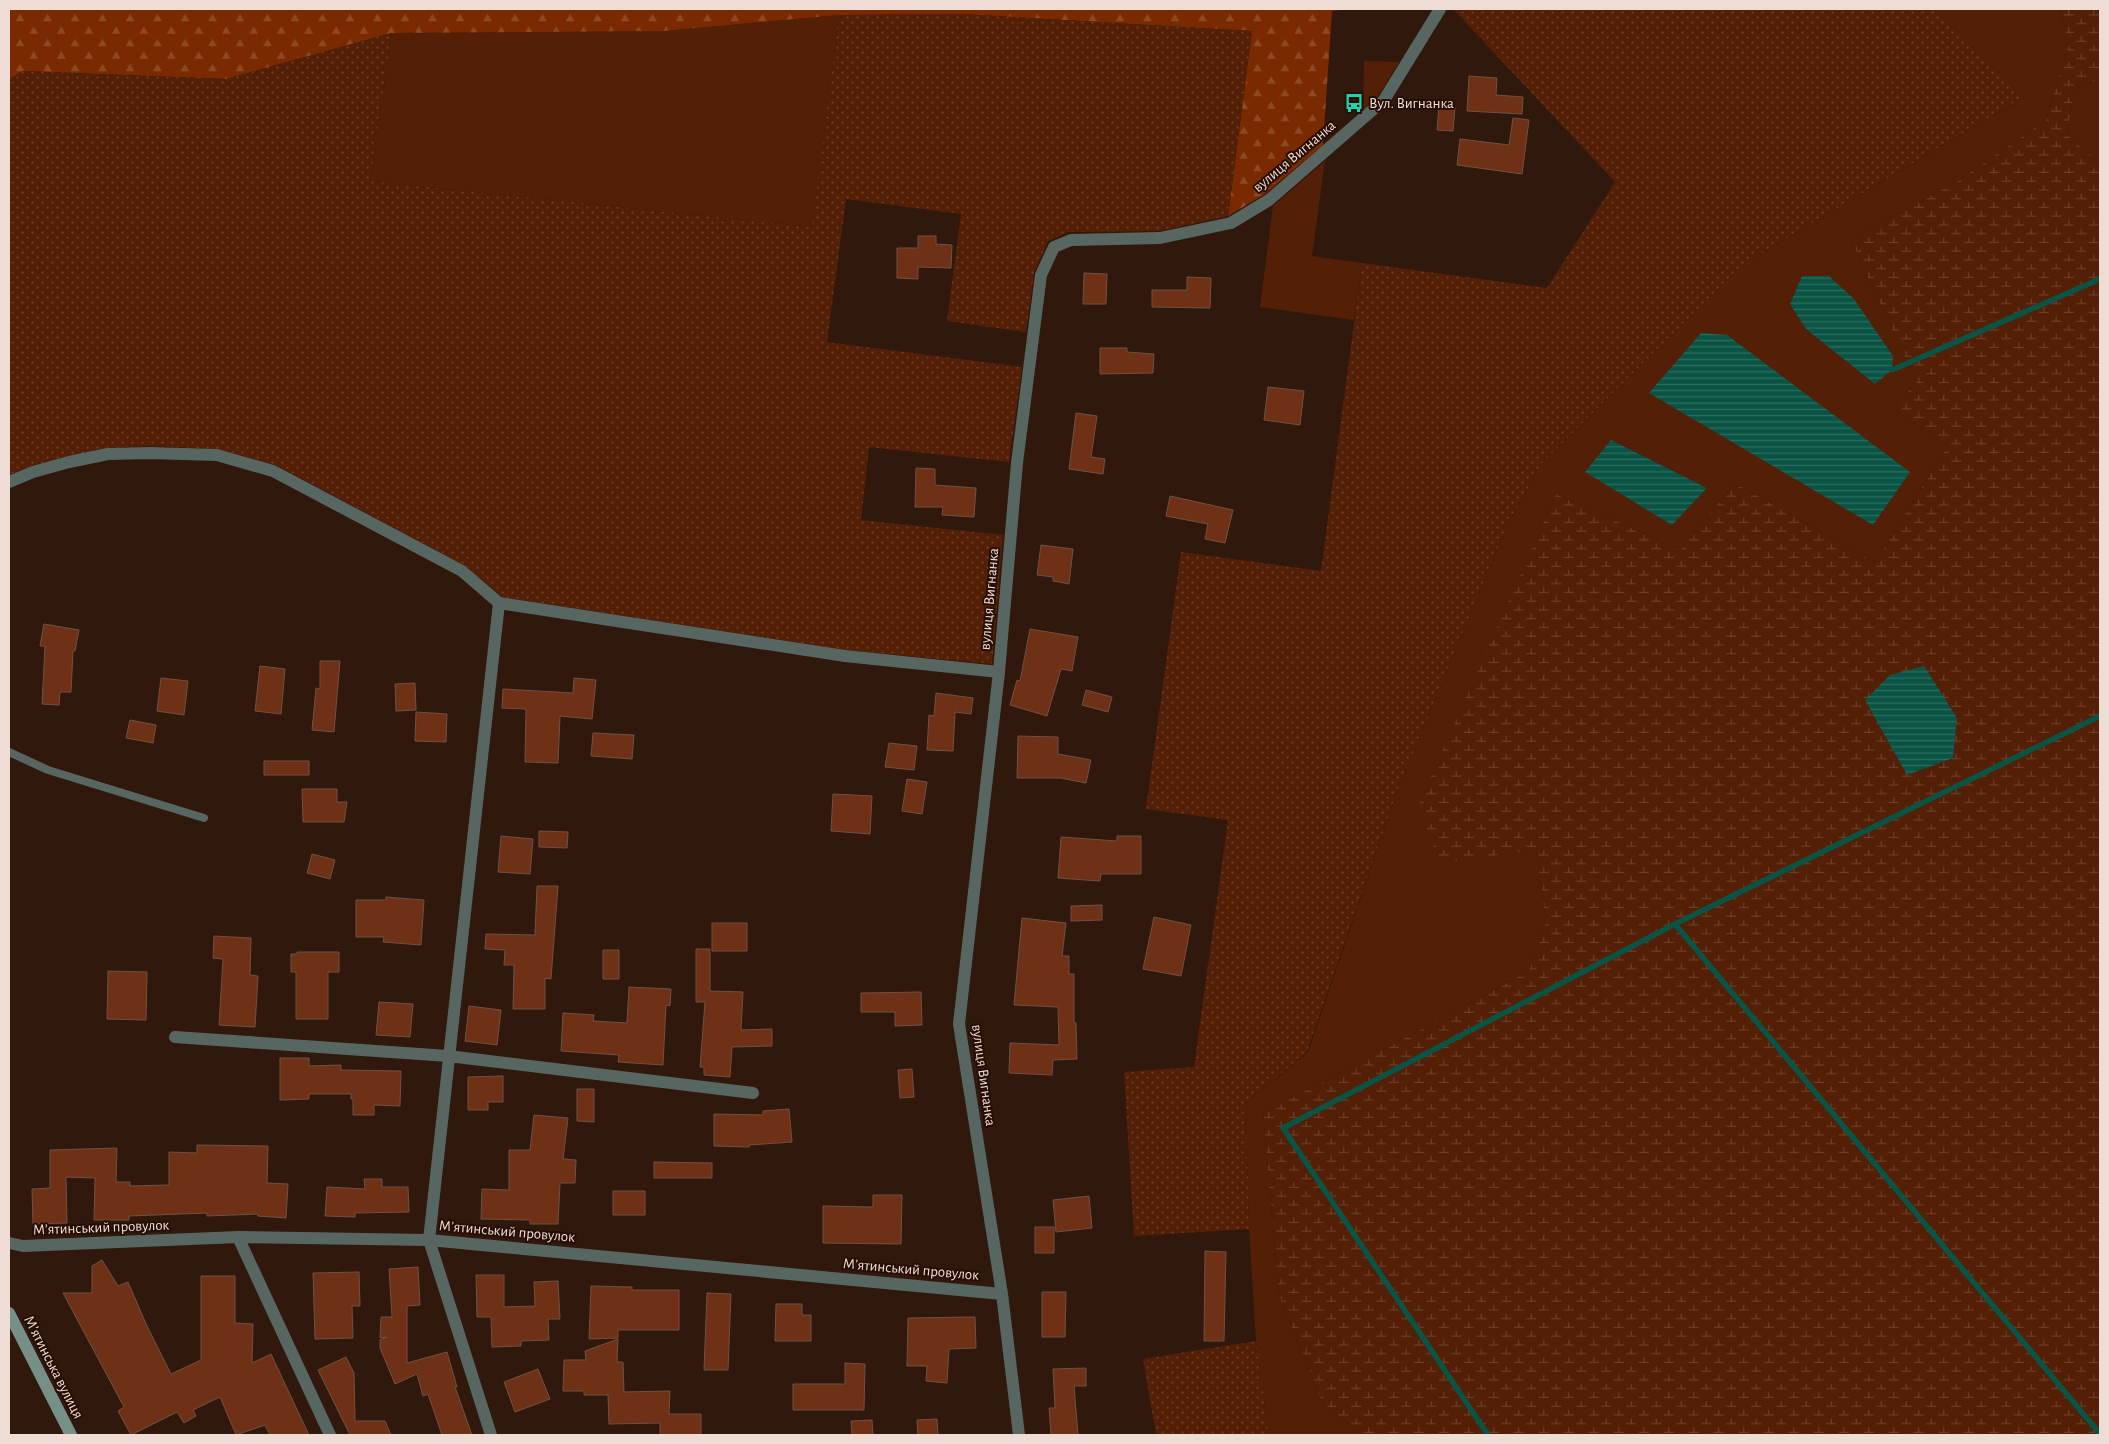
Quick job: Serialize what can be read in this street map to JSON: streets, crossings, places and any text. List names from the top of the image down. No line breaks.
{"streets":{"street":["вулиця Вигнанка","Мʼятинський провулок","Мʼятинська вулиця"]},"crossings":[["вулиця Вигнанка","Мʼятинський провулок"]],"places":{"bus stop":["Вул. Вигнанка"]}}
